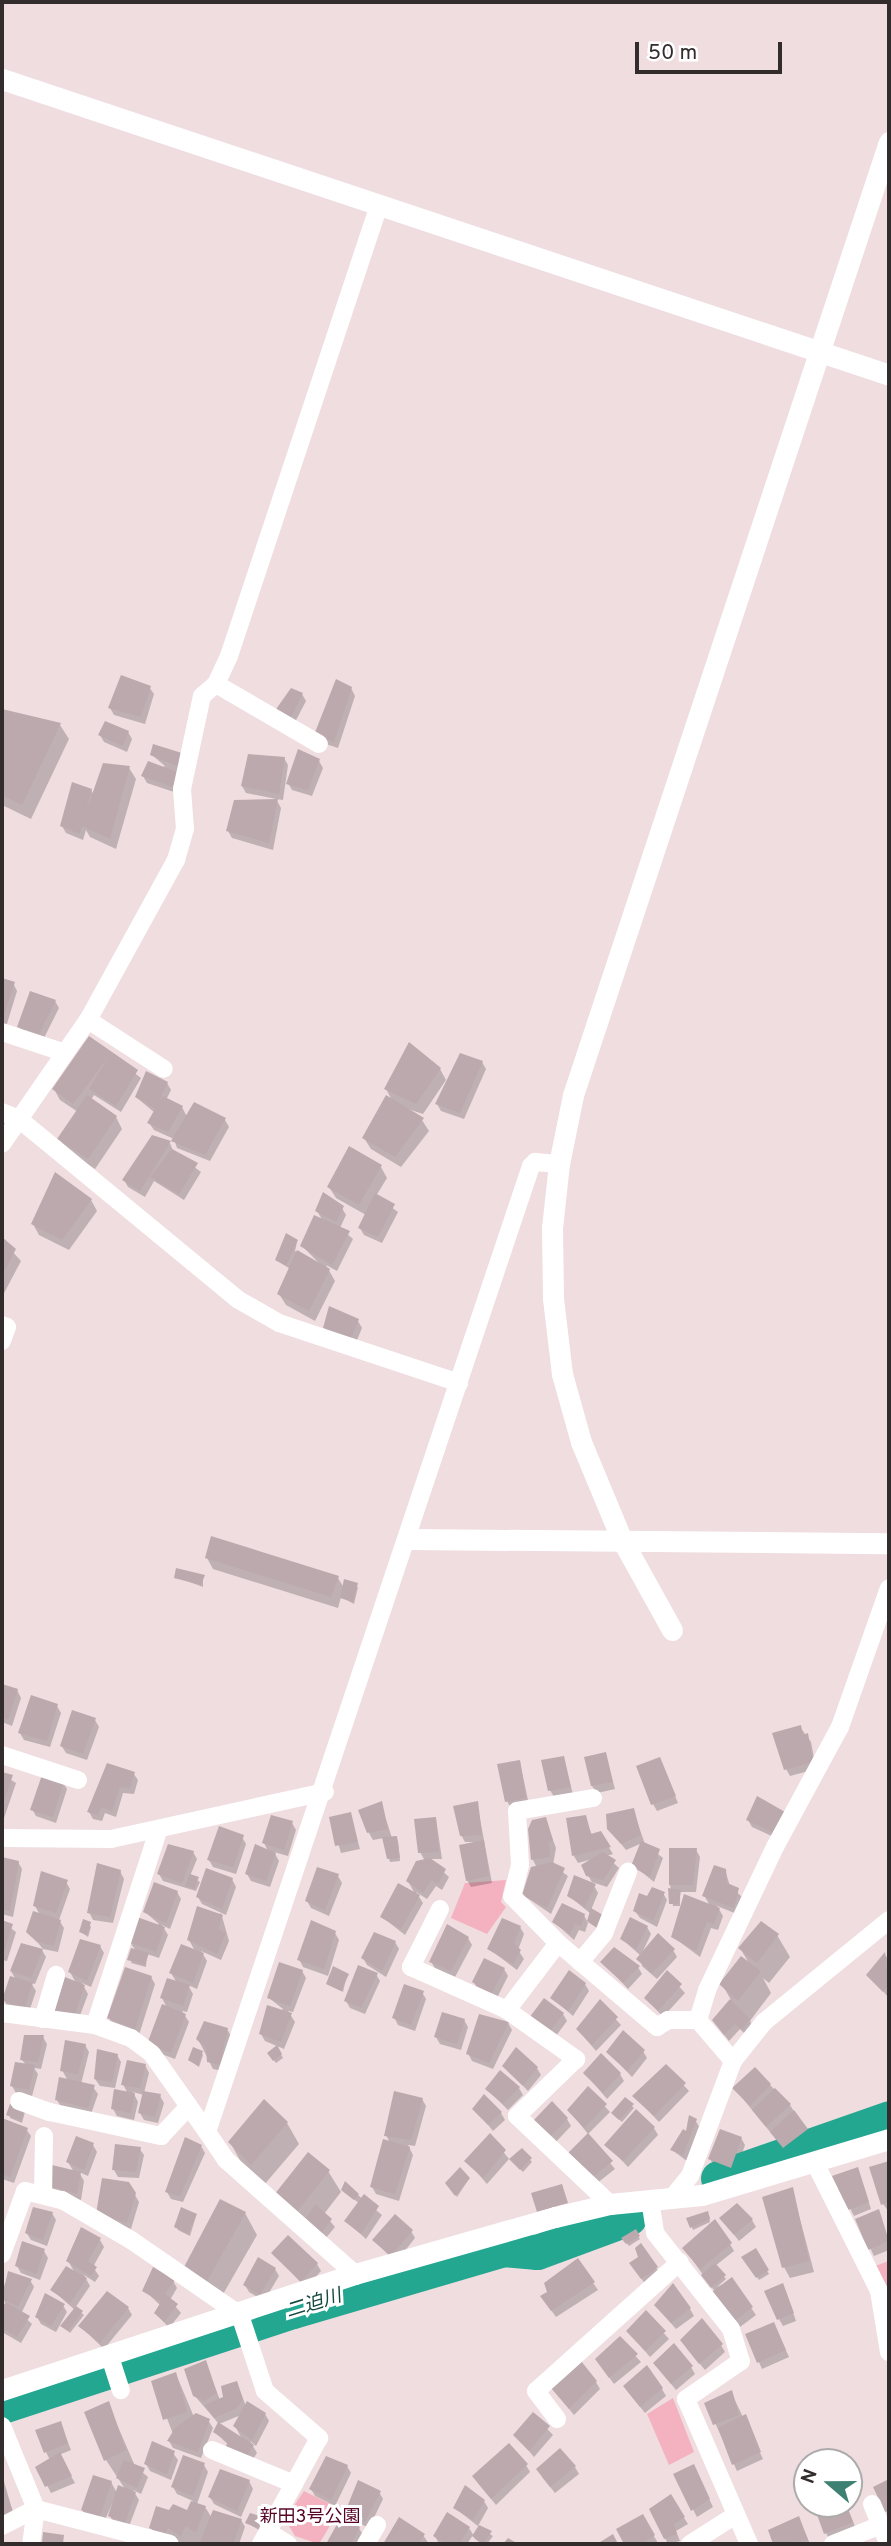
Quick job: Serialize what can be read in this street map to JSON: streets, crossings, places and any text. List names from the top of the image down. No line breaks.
{"water":["二迫川"],"parks":["新田3号公園"],"scale_bar":"50 m","north":"left"}
